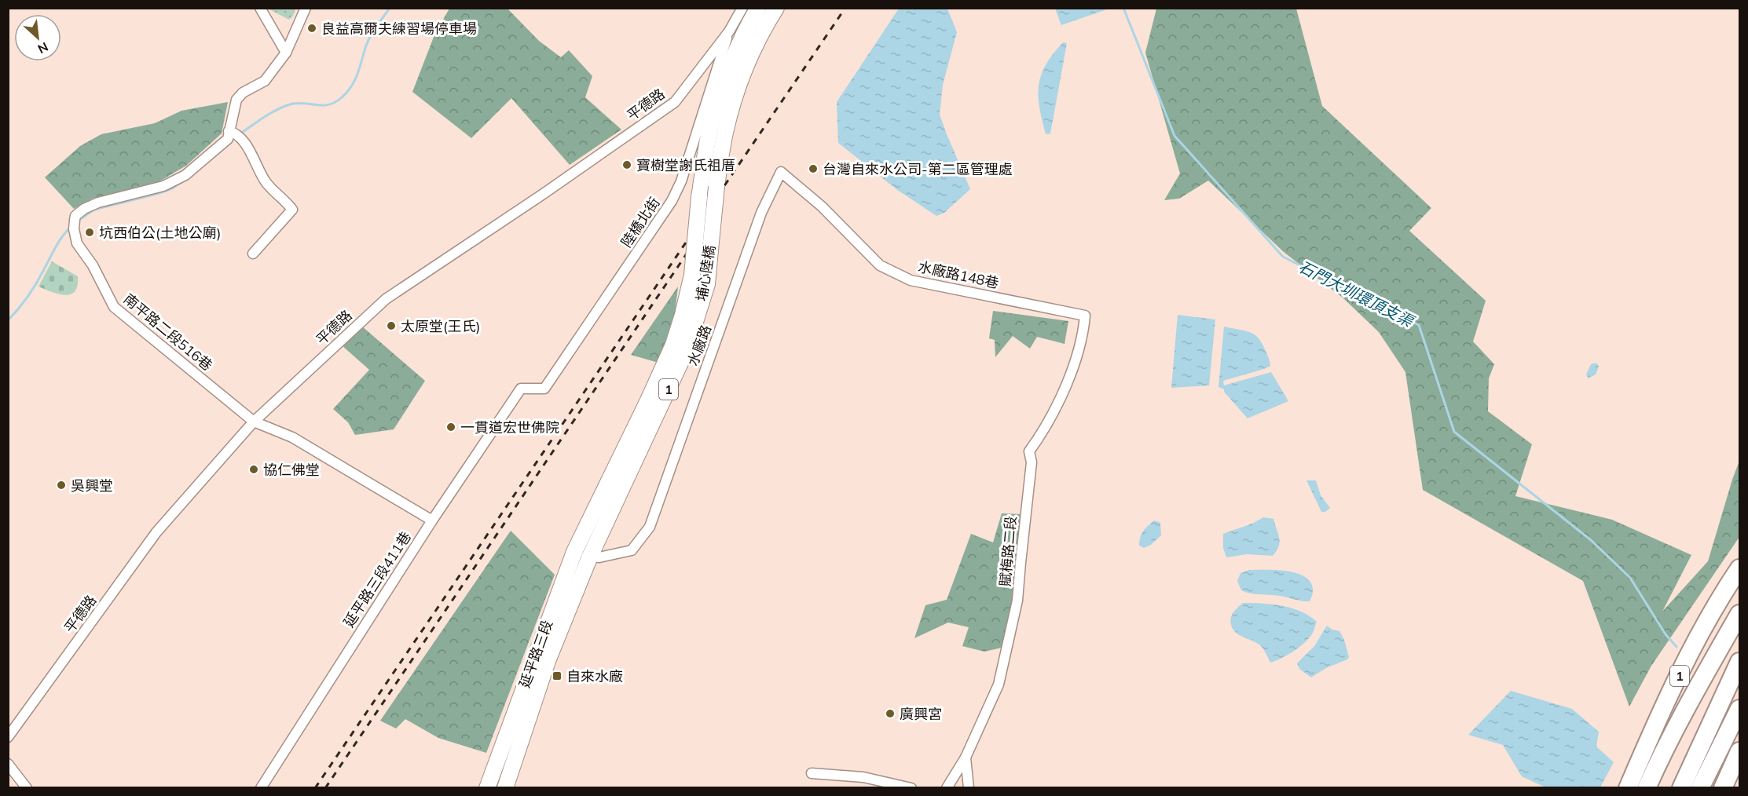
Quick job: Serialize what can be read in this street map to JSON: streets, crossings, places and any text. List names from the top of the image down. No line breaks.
{"streets":{"highway":["1"],"main road":["埔心陸橋","延平路三段"],"street":["平德路","陸橋北街","水廠路148巷","南平路二段516巷","水廠路","賦梅路二段","延平路三段411巷"]},"crossings":[["平德路","陸橋北街"],["平德路","南平路二段516巷"],["陸橋北街","延平路三段411巷"],["埔心陸橋","延平路三段"],["水廠路148巷","水廠路"],["水廠路148巷","賦梅路二段"],["南平路二段516巷","延平路三段411巷"],["水廠路","延平路三段"]],"water":["石門大圳環頂支渠"],"places":{"other":["良益高爾夫練習場停車場","寶樹堂謝氏祖厝","台灣自來水公司-第二區管理處","坑西伯公(土地公廟)","太原堂(王氏)","一貫道宏世佛院","協仁佛堂","吳興堂","廣興宮"],"transit":["自來水廠"]},"north":"bottom right"}
